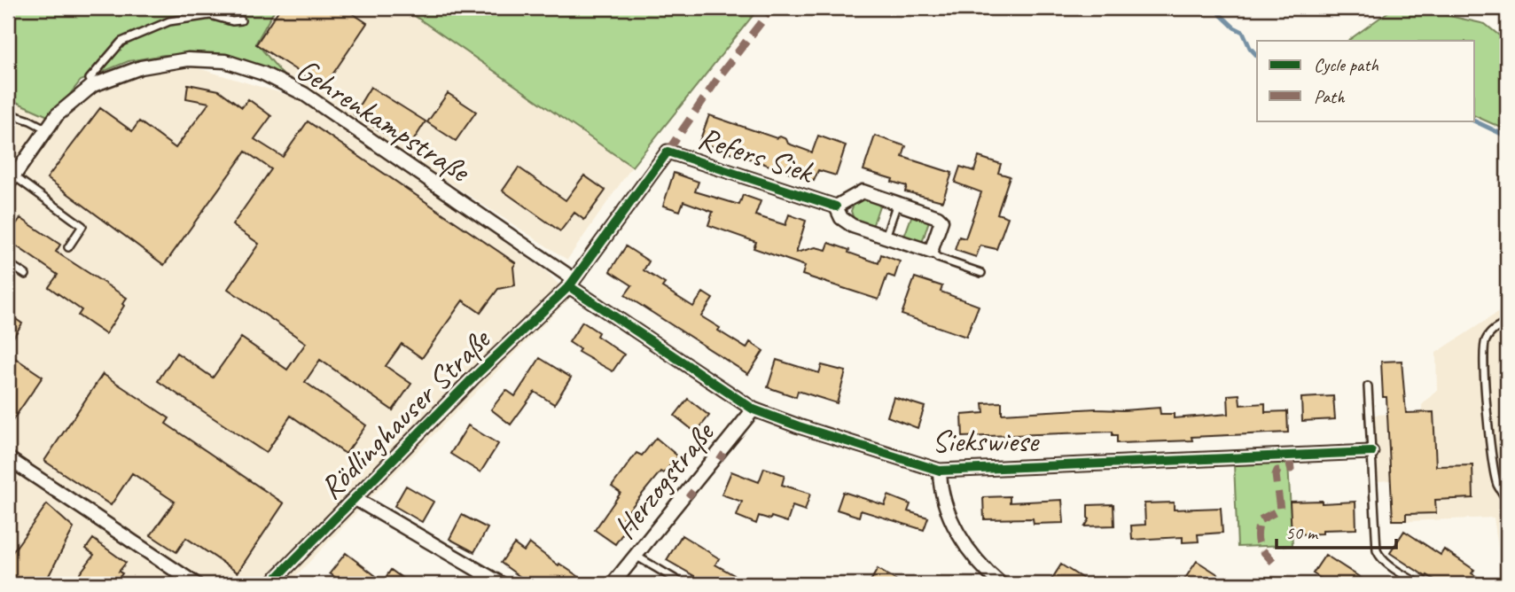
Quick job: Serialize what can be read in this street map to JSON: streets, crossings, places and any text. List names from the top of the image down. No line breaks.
{"streets":{"street":["Gehrenkampstraße","Refers Siek","Rödlinghauser Straße","Siekswiese","Herzogstraße"]},"crossings":[["Gehrenkampstraße","Refers Siek"],["Gehrenkampstraße","Rödlinghauser Straße"],["Gehrenkampstraße","Siekswiese"],["Refers Siek","Rödlinghauser Straße"],["Refers Siek","Siekswiese"],["Rödlinghauser Straße","Siekswiese"],["Siekswiese","Herzogstraße"]],"legend":["Cycle path","Path"],"scale_bar":"50 m"}
